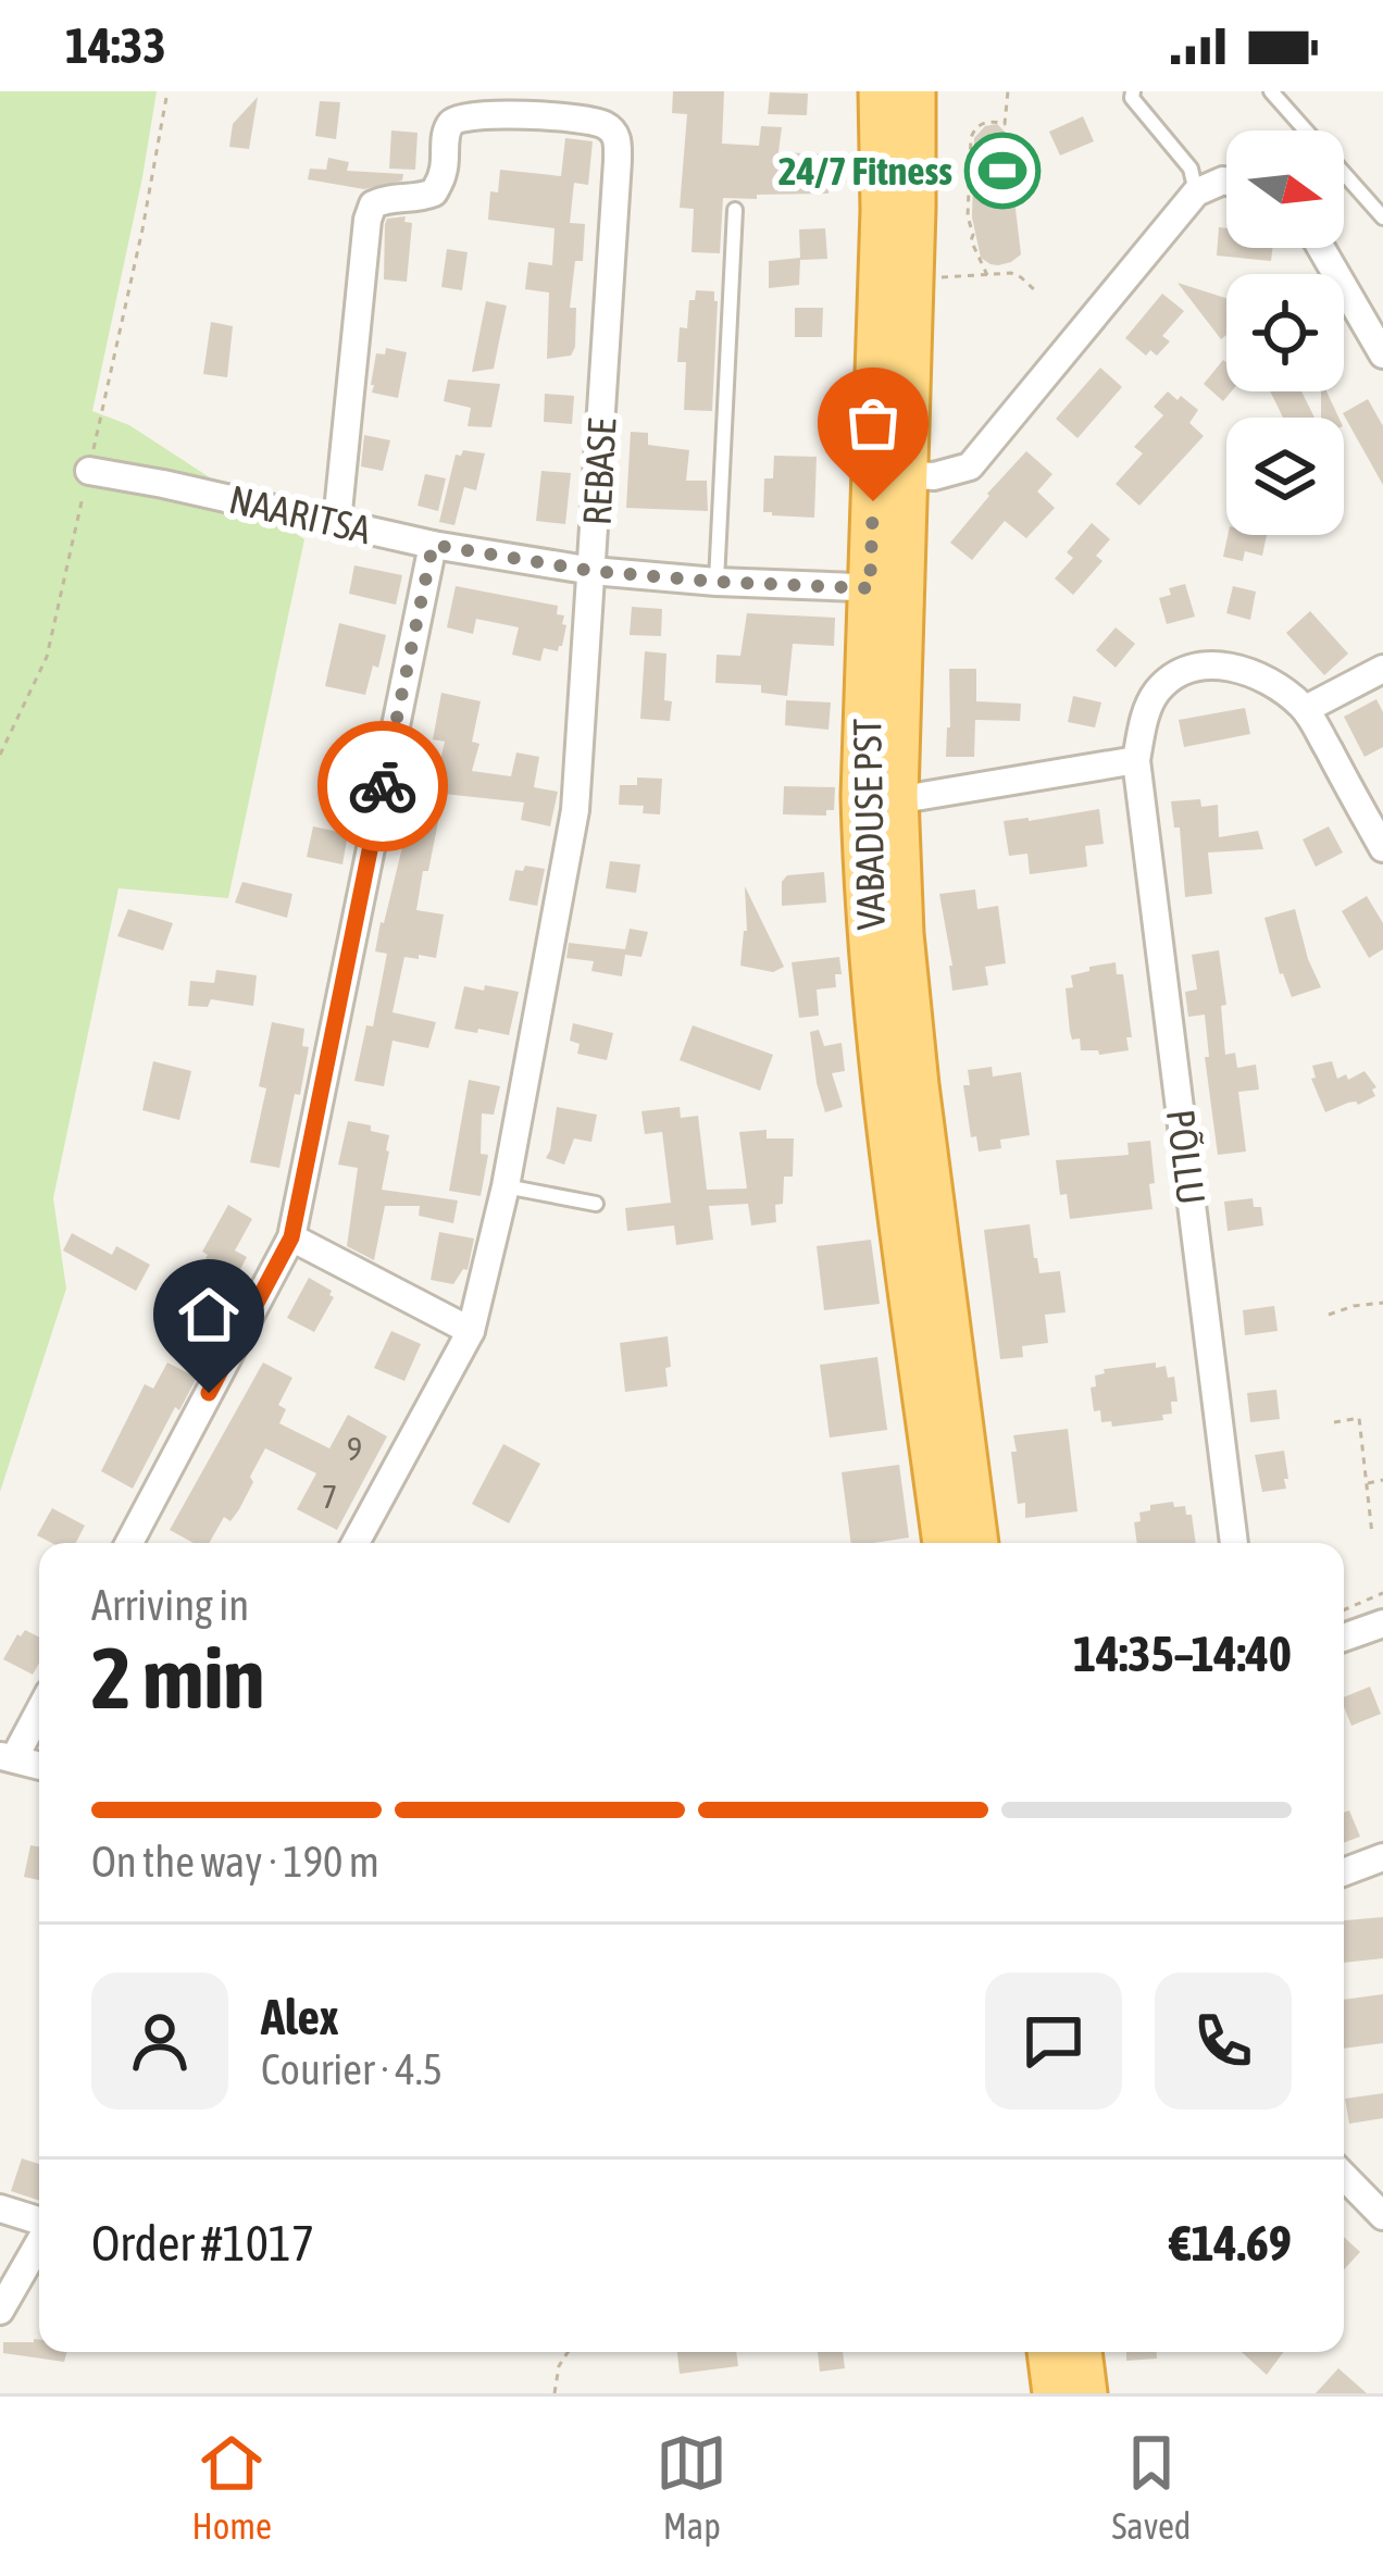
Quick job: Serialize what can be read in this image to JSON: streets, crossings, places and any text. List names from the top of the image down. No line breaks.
{"streets":{"highway":["VABADUSE PST"],"street":["REBASE","NAARITSA","PÕLLU"]},"crossings":[["REBASE","NAARITSA"],["NAARITSA","VABADUSE PST"]],"places":{"sports":["24/7 Fitness"]},"house_numbers":["9","7"],"north":"right","page":{"status":"14:33","heading":["2 min","Arriving in","14:35–14:40"],"panel":["Alex","Courier · 4.5","Order #1017","€14.69"],"bar":"On the way · 190 m","tabs":["Home","Map","Saved"]}}
